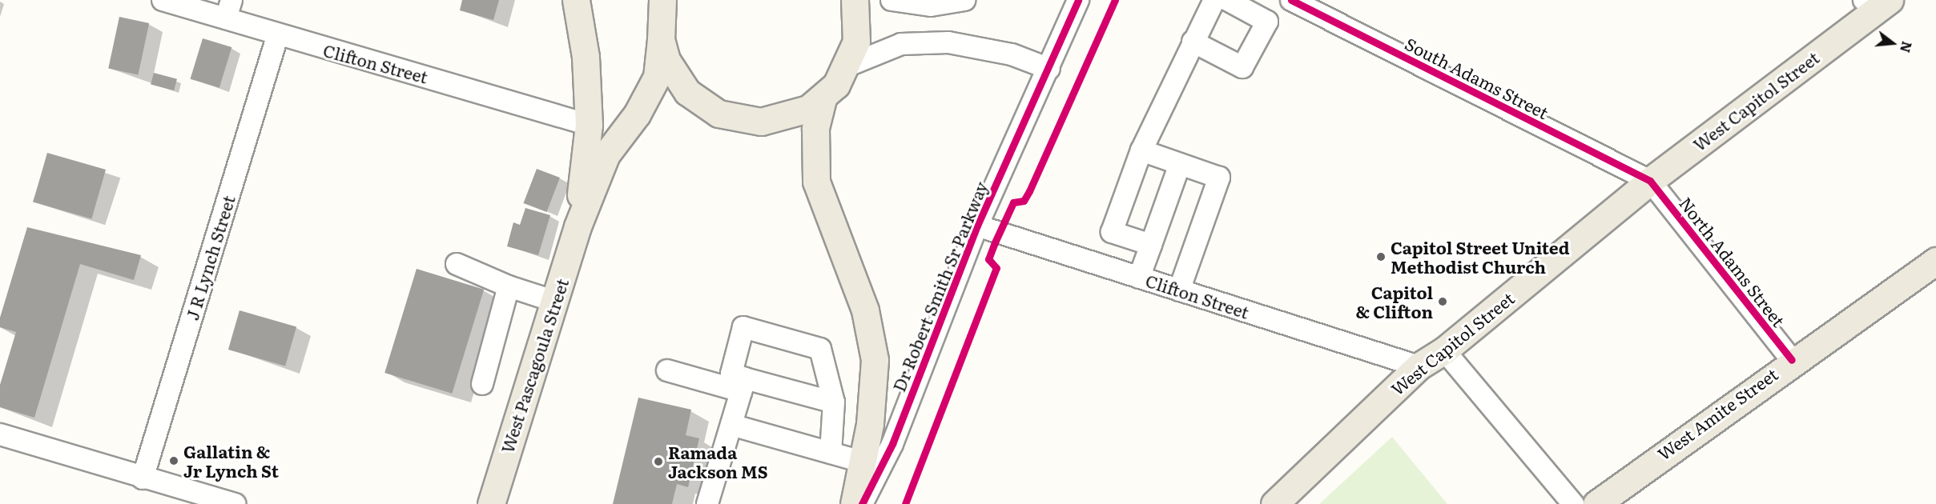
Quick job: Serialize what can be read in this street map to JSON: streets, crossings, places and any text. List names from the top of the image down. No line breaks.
{"streets":{"main road":["West Capitol Street","West Pascagoula Street","West Amite Street"],"street":["Clifton Street","South Adams Street","J R Lynch Street","North Adams Street","Dr Robert Smith Sr Parkway"]},"crossings":[["Clifton Street","West Capitol Street"],["Clifton Street","J R Lynch Street"],["Clifton Street","Dr Robert Smith Sr Parkway"],["Clifton Street","West Pascagoula Street"],["South Adams Street","West Capitol Street"],["South Adams Street","North Adams Street"],["West Capitol Street","North Adams Street"],["North Adams Street","West Amite Street"]],"places":["Capitol Street United Methodist Church","Capitol & Clifton","Gallatin & Jr Lynch St","Ramada Jackson MS"],"north":"right"}
